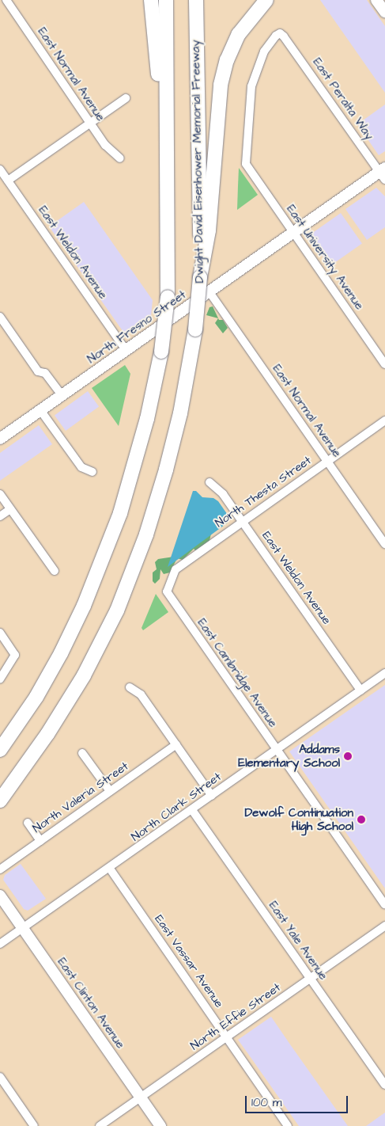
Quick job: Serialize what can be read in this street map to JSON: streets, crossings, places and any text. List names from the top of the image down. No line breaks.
{"streets":{"highway":["Dwight David Eisenhower Memorial Freeway"],"main road":["North Fresno Street","East Clinton Avenue"],"street":["East Normal Avenue","East Peralta Way","East Weldon Avenue","East University Avenue","North Thesta Street","East Cambridge Avenue","North Valeria Street","North Clark Street","East Yale Avenue","East Vassar Avenue","North Effie Street"]},"crossings":[["East Normal Avenue","North Fresno Street"],["East Normal Avenue","North Thesta Street"],["East Peralta Way","East University Avenue"],["East Peralta Way","North Fresno Street"],["East Weldon Avenue","North Fresno Street"],["East Weldon Avenue","North Thesta Street"],["East Weldon Avenue","North Clark Street"],["East University Avenue","North Fresno Street"],["North Thesta Street","East Cambridge Avenue"],["East Cambridge Avenue","North Clark Street"],["North Clark Street","East Yale Avenue"],["North Clark Street","East Vassar Avenue"],["North Clark Street","East Clinton Avenue"],["East Yale Avenue","North Effie Street"],["East Vassar Avenue","North Effie Street"],["East Clinton Avenue","North Effie Street"]],"places":["Addams Elementary School","Dewolf Continuation High School"],"scale_bar":"100 m"}
